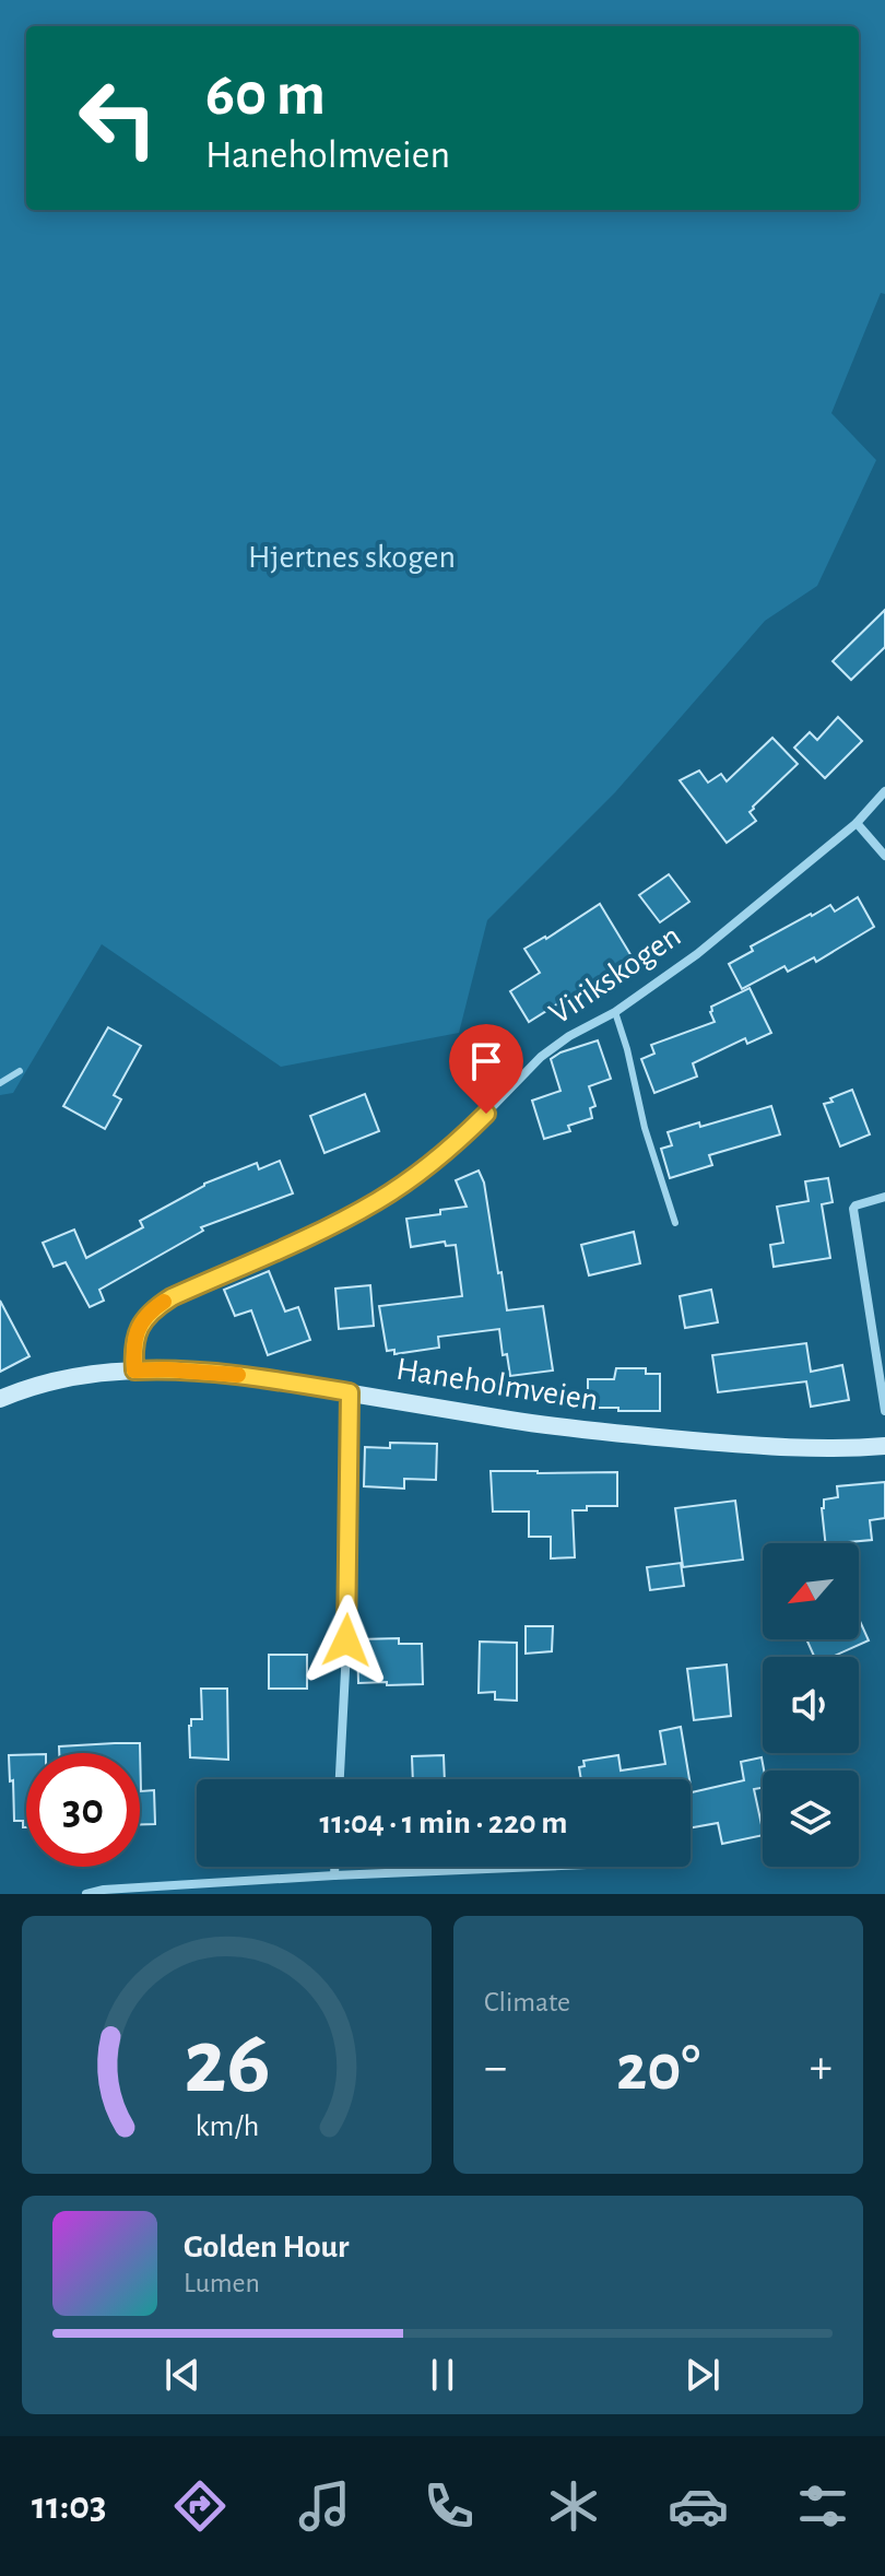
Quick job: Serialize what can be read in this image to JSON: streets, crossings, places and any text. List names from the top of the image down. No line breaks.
{"streets":{"main road":["Haneholmveien"],"street":["Virikskogen"]},"crossings":[["Virikskogen","Haneholmveien"]],"parks":["Hjertnes skogen"],"north":"bottom left","page":{"turn":["60 m","Haneholmveien"],"limit":"30","trip":"11:04 · 1 min · 220 m","tile":"Climate","heat":["−","20°","+"],"song":["Golden Hour","Lumen"],"tabs":"11:03","gauge":["26","km/h"]}}
